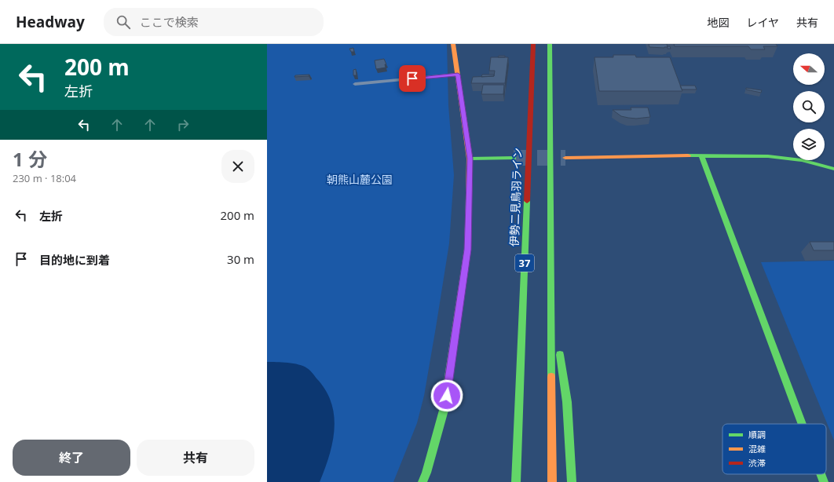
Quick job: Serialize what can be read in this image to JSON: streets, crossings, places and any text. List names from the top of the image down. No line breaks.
{"streets":{"main road":["伊勢二見鳥羽ライン","37"]},"parks":["朝熊山麓公園"],"legend":["順調","混雑","渋滞"],"north":"left","page":{"header":"Headway","search":"ここで検索","nav":["地図","レイヤ","共有"],"turn":["200 m","左折"],"heading":["1 分","230 m · 18:04"],"list":[{"name":"左折","value":"200 m"},{"name":"目的地に到着","value":"30 m"}],"buttons":["終了","共有"]}}
